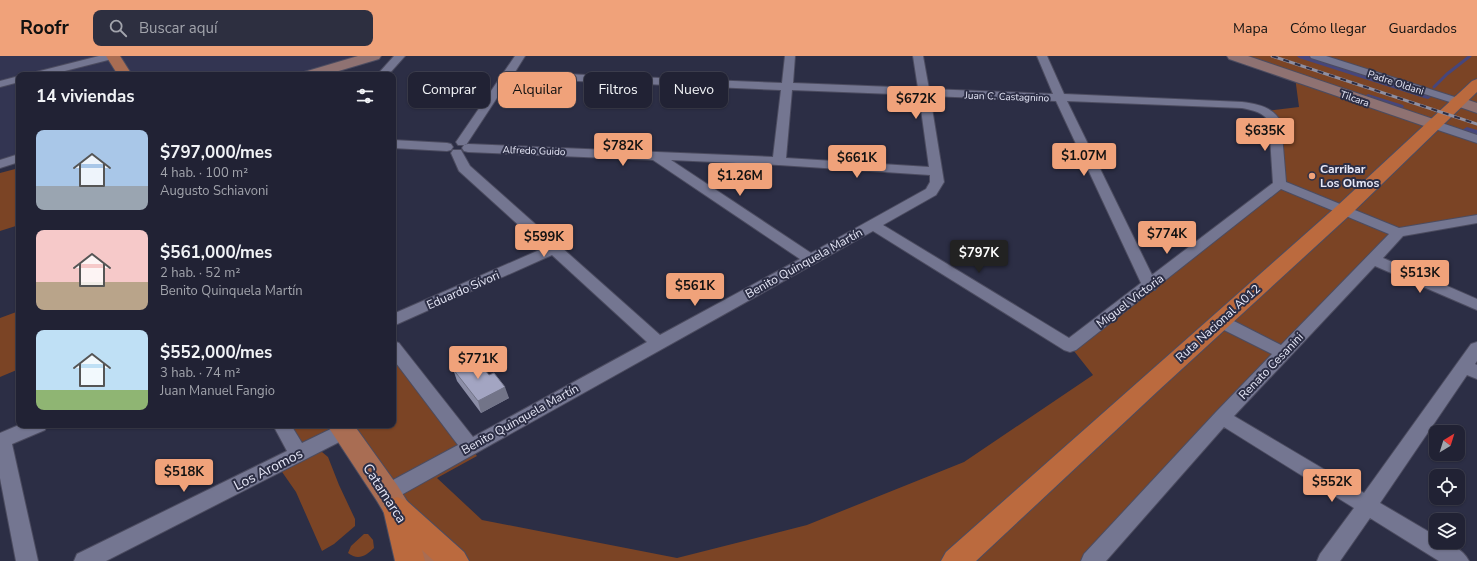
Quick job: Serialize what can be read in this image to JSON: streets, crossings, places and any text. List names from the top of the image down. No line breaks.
{"streets":{"highway":["Ruta Nacional A012"],"main road":["Padre Oldani","Tilcara","Catamarca"],"street":["Juan C. Castagnino","Alfredo Guido","Benito Quinquela Martín","Eduardo Sívori","Miguel Victoria","Renato Cesanini","Los Aromos"]},"crossings":[["Padre Oldani","Ruta Nacional A012"],["Juan C. Castagnino","Benito Quinquela Martín"],["Juan C. Castagnino","Miguel Victoria"],["Tilcara","Ruta Nacional A012"],["Alfredo Guido","Benito Quinquela Martín"],["Benito Quinquela Martín","Miguel Victoria"],["Benito Quinquela Martín","Catamarca"],["Los Aromos","Catamarca"]],"places":["Carribar Los Olmos"],"north":"top right","page":{"header":"Roofr","search":"Buscar aquí","nav":["Mapa","Cómo llegar","Guardados"],"chip":["Comprar","Alquilar","Filtros","Nuevo"],"heading":"14 viviendas","price":["$672K","$635K","$782K","$1.07M","$661K","$1.26M","$774K","$599K","$797K","$513K","$561K","$771K","$518K","$552K"],"list":[{"name":"$797,000/mes","note":"4 hab. · 100 m² · Augusto Schiavoni"},{"name":"$561,000/mes","note":"2 hab. · 52 m² · Benito Quinquela Martín"},{"name":"$552,000/mes","note":"3 hab. · 74 m² · Juan Manuel Fangio"}]}}
